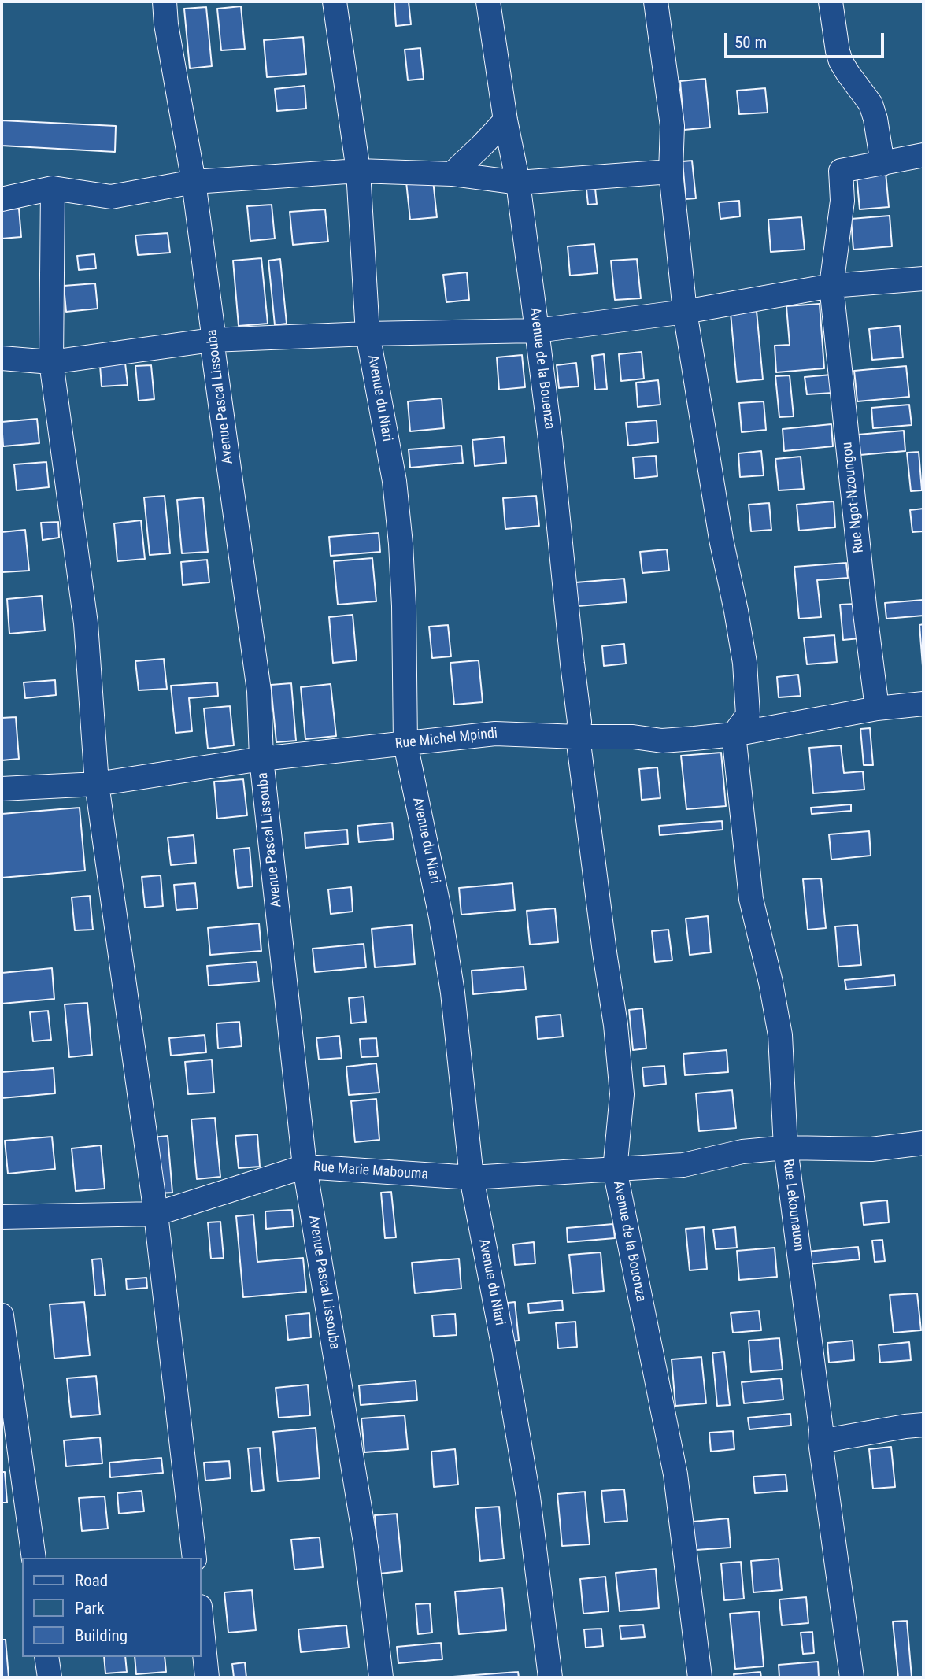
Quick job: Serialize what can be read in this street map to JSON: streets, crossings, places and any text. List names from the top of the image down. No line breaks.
{"streets":{"street":["Avenue de la Bouenza","Avenue Pascal Lissouba","Avenue du Niari","Rue Ngot-Nzoungou","Rue Michel Mpindi","Rue Marie Mabouma","Rue Lekounauon","Avenue de la Bouonza"]},"crossings":[["Avenue de la Bouenza","Rue Michel Mpindi"],["Avenue de la Bouenza","Avenue de la Bouonza"],["Avenue Pascal Lissouba","Rue Michel Mpindi"],["Avenue Pascal Lissouba","Rue Marie Mabouma"],["Avenue du Niari","Rue Michel Mpindi"],["Avenue du Niari","Rue Marie Mabouma"],["Rue Ngot-Nzoungou","Rue Michel Mpindi"],["Rue Michel Mpindi","Rue Lekounauon"],["Rue Michel Mpindi","Avenue de la Bouonza"],["Rue Marie Mabouma","Rue Lekounauon"],["Rue Marie Mabouma","Avenue de la Bouonza"]],"legend":["Road","Park","Building"],"scale_bar":"50 m"}
